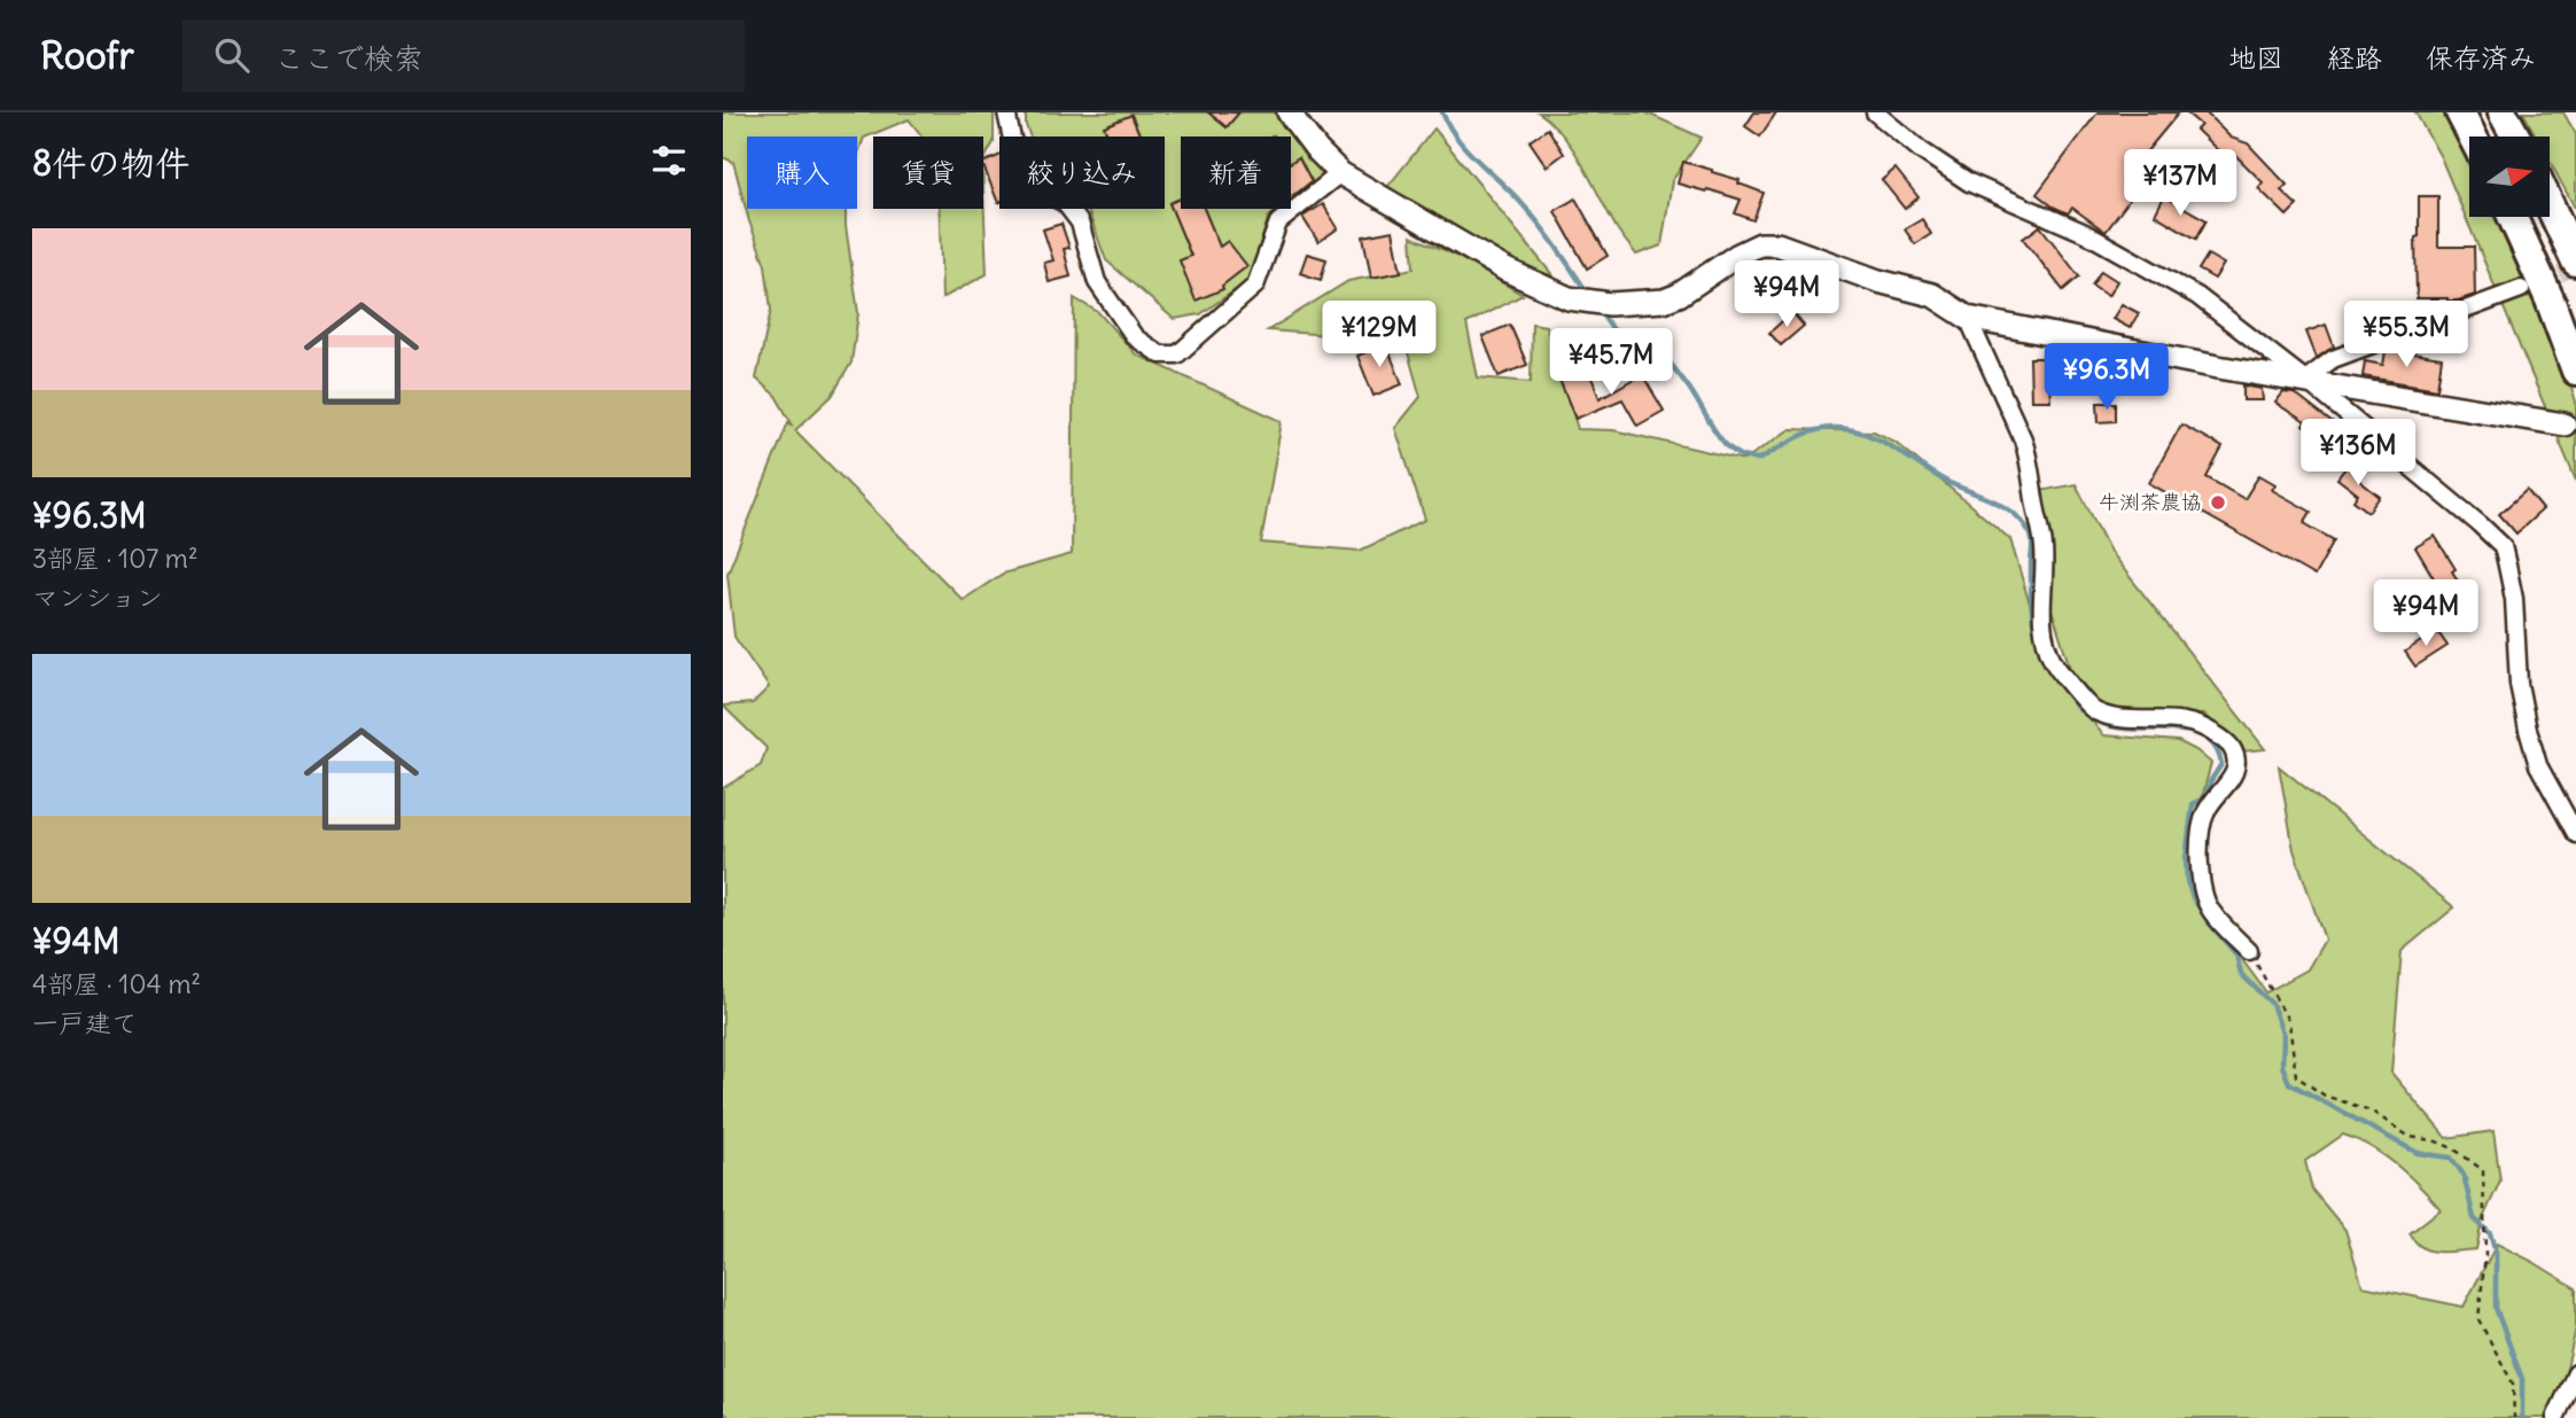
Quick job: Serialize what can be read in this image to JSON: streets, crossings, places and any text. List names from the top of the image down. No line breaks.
{"places":["牛渕茶農協"],"north":"right","page":{"header":"Roofr","search":"ここで検索","nav":["地図","経路","保存済み"],"heading":"8件の物件","chip":["購入","賃貸","絞り込み","新着"],"price":["¥137M","¥94M","¥129M","¥55.3M","¥45.7M","¥96.3M","¥136M","¥94M"],"list":[{"name":"¥96.3M","note":"3部屋 · 107 m² · マンション"},{"name":"¥94M","note":"4部屋 · 104 m² · 一戸建て"}]}}
